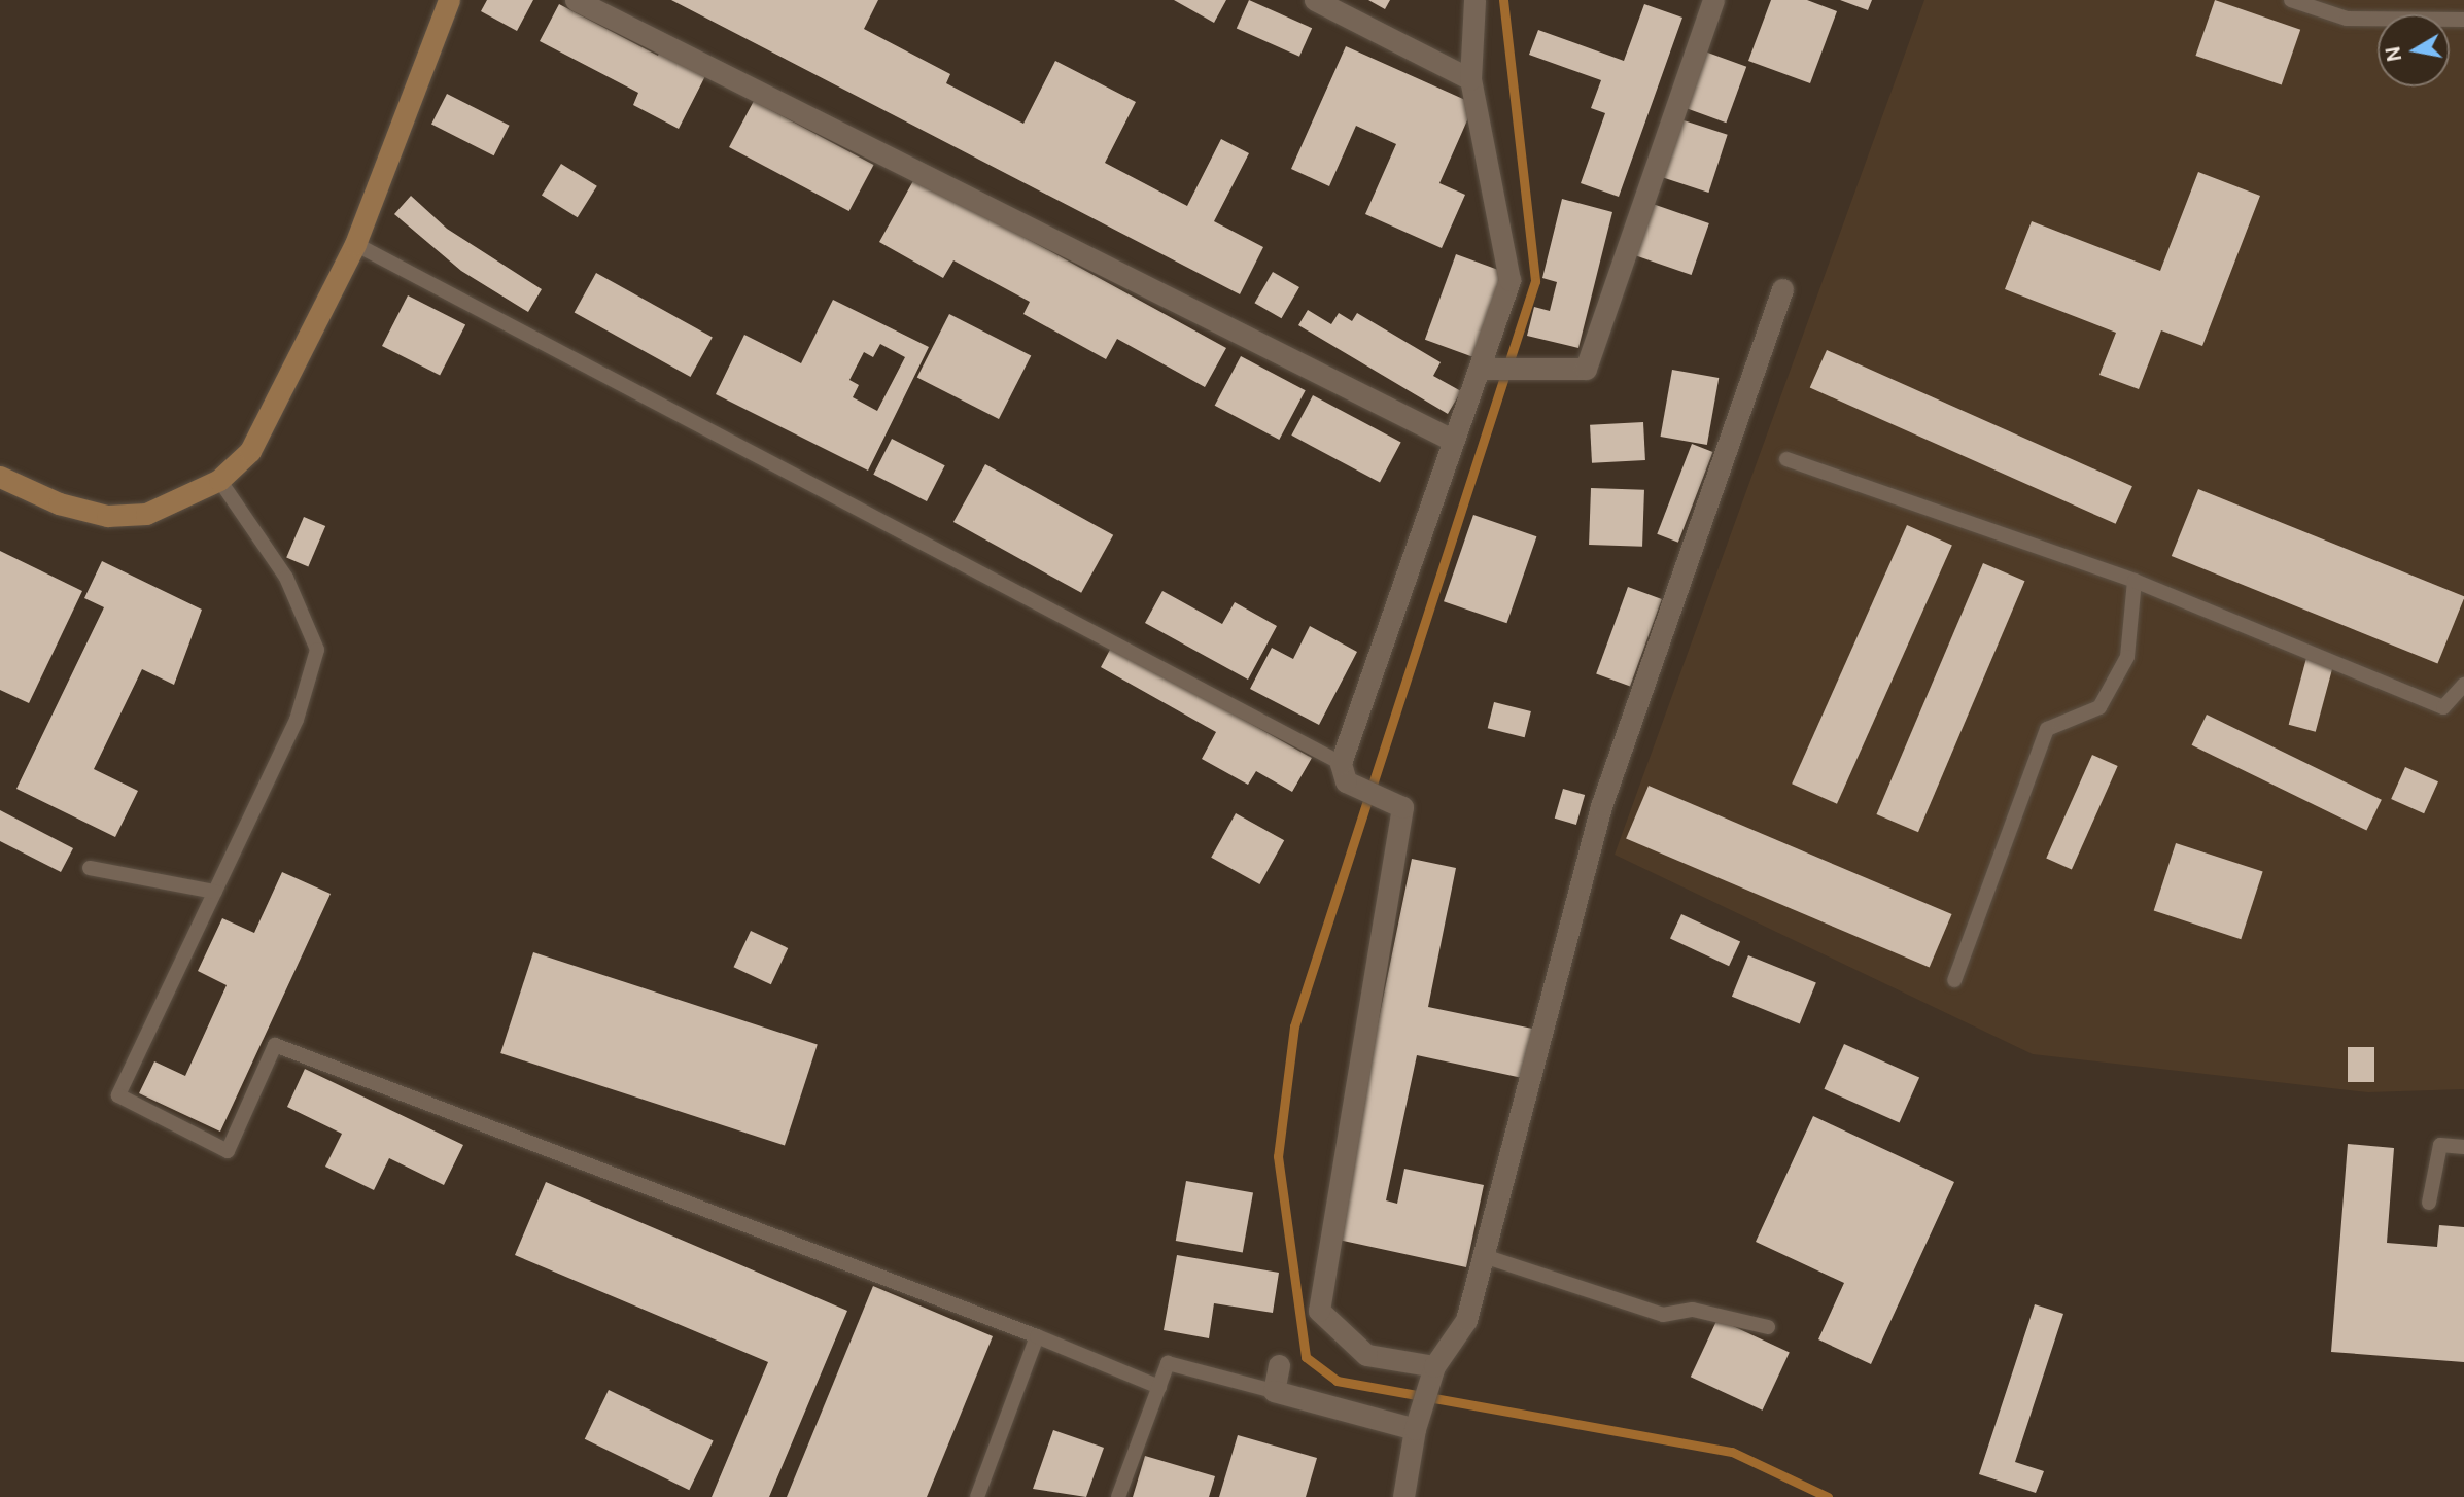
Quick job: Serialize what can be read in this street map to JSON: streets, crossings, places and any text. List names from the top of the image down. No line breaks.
{"north":"left"}
